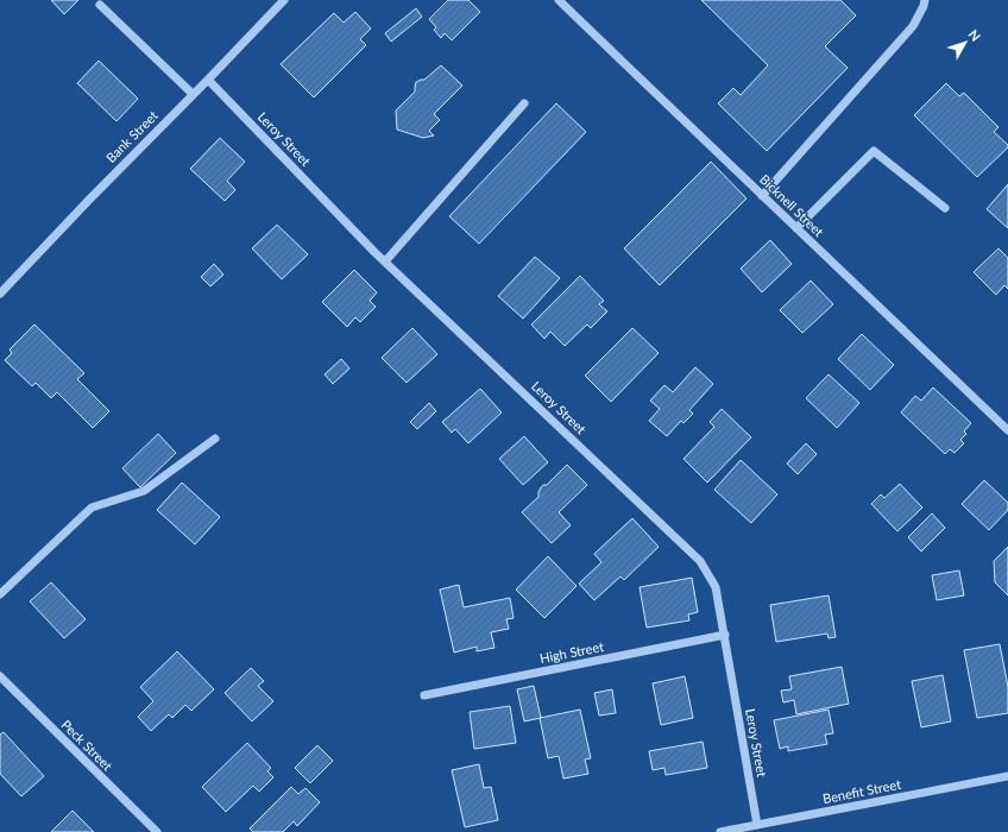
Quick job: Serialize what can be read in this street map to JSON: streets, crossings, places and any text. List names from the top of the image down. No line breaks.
{"streets":{"street":["Bank Street","Leroy Street","Bicknell Street","High Street","Peck Street","Benefit Street"]},"crossings":[["Bank Street","Leroy Street"],["Leroy Street","High Street"],["Leroy Street","Benefit Street"]],"north":"top right"}
